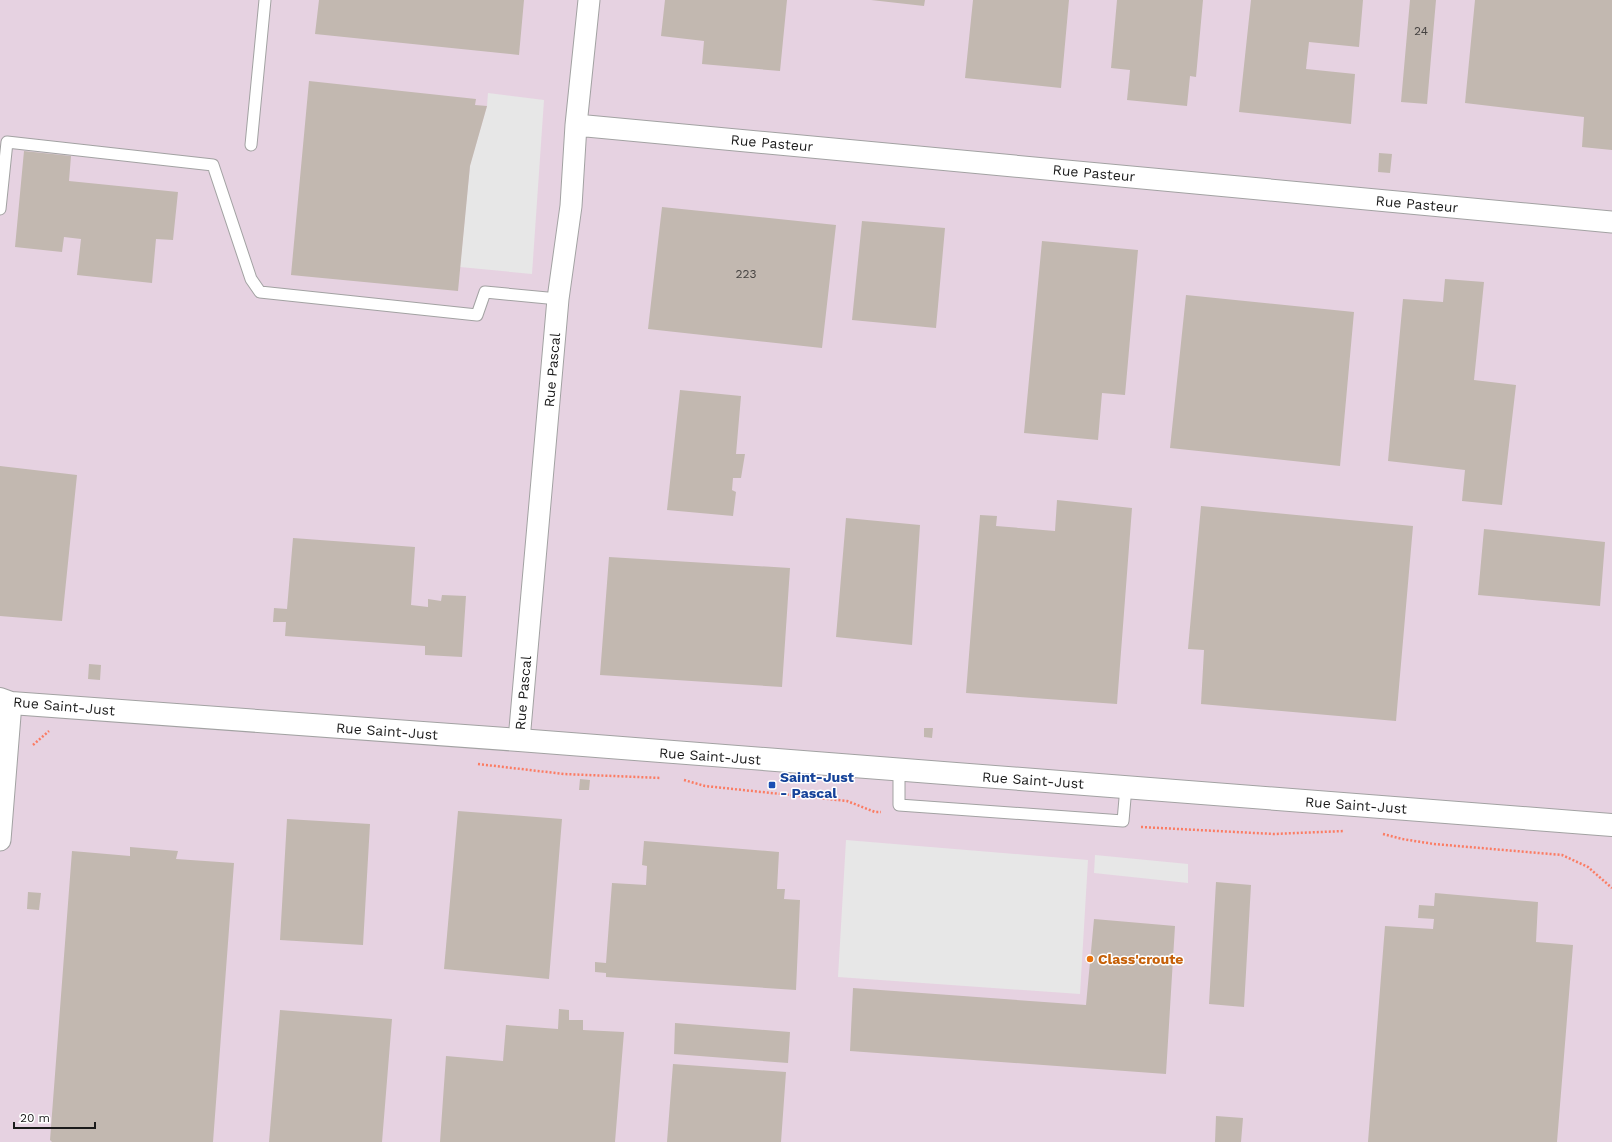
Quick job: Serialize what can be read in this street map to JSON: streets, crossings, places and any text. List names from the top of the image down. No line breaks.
{"streets":{"street":["Rue Pasteur","Rue Pascal","Rue Saint-Just"]},"crossings":[["Rue Pasteur","Rue Pascal"],["Rue Pascal","Rue Saint-Just"]],"places":{"transit":["Saint-Just - Pascal"],"other":["Class'croute"]},"house_numbers":["24","223"],"scale_bar":"20 m"}
